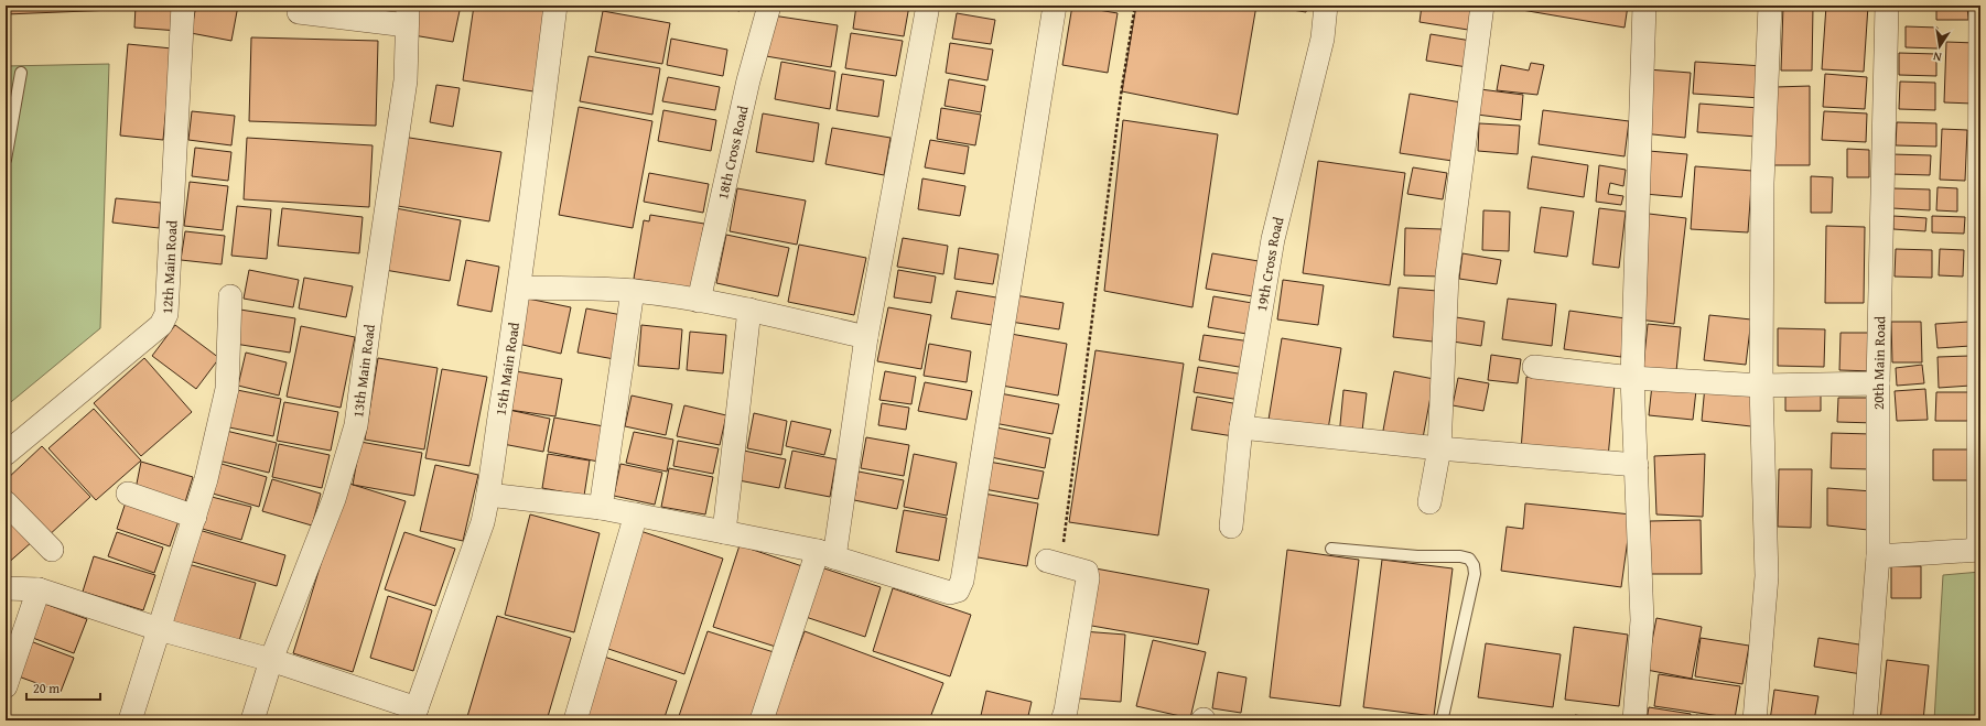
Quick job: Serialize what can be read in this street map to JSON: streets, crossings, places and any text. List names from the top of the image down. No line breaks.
{"streets":{"street":["18th Cross Road","19th Cross Road","12th Main Road","20th Main Road","15th Main Road","13th Main Road"]},"scale_bar":"20 m","north":"bottom"}
